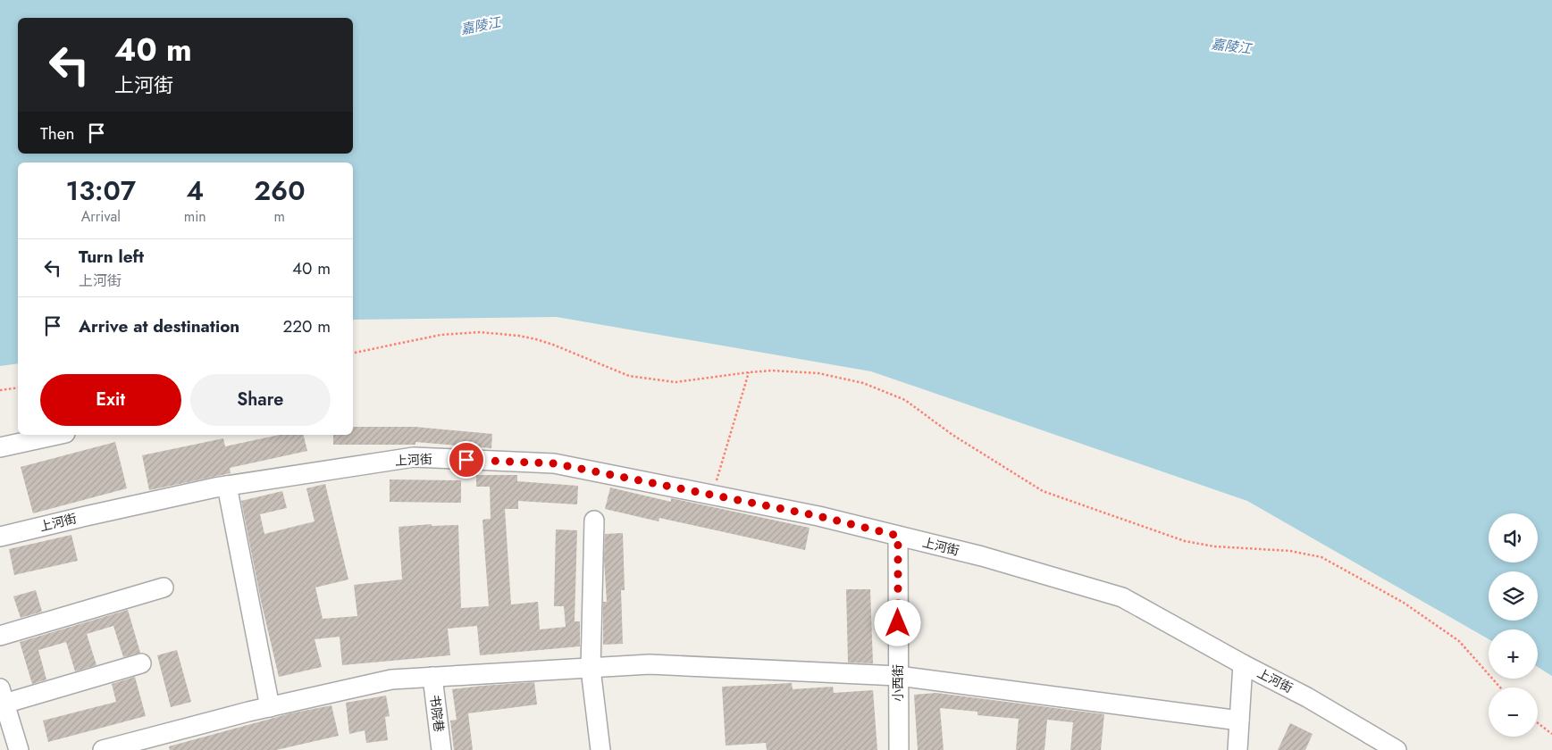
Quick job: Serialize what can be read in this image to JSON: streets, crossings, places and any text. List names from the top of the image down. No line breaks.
{"streets":{"street":["上河街","小西街","书院巷"]},"crossings":[["上河街","小西街"]],"water":["嘉陵江"],"page":{"turn":["40 m","上河街"],"then":"Then","eta":["13:07","Arrival","4","min","260","m"],"list":[{"name":"Turn left","note":"上河街","value":"40 m"},{"name":"Arrive at destination","value":"220 m"}],"buttons":["Exit","Share"],"map_buttons":["+","−"]}}
